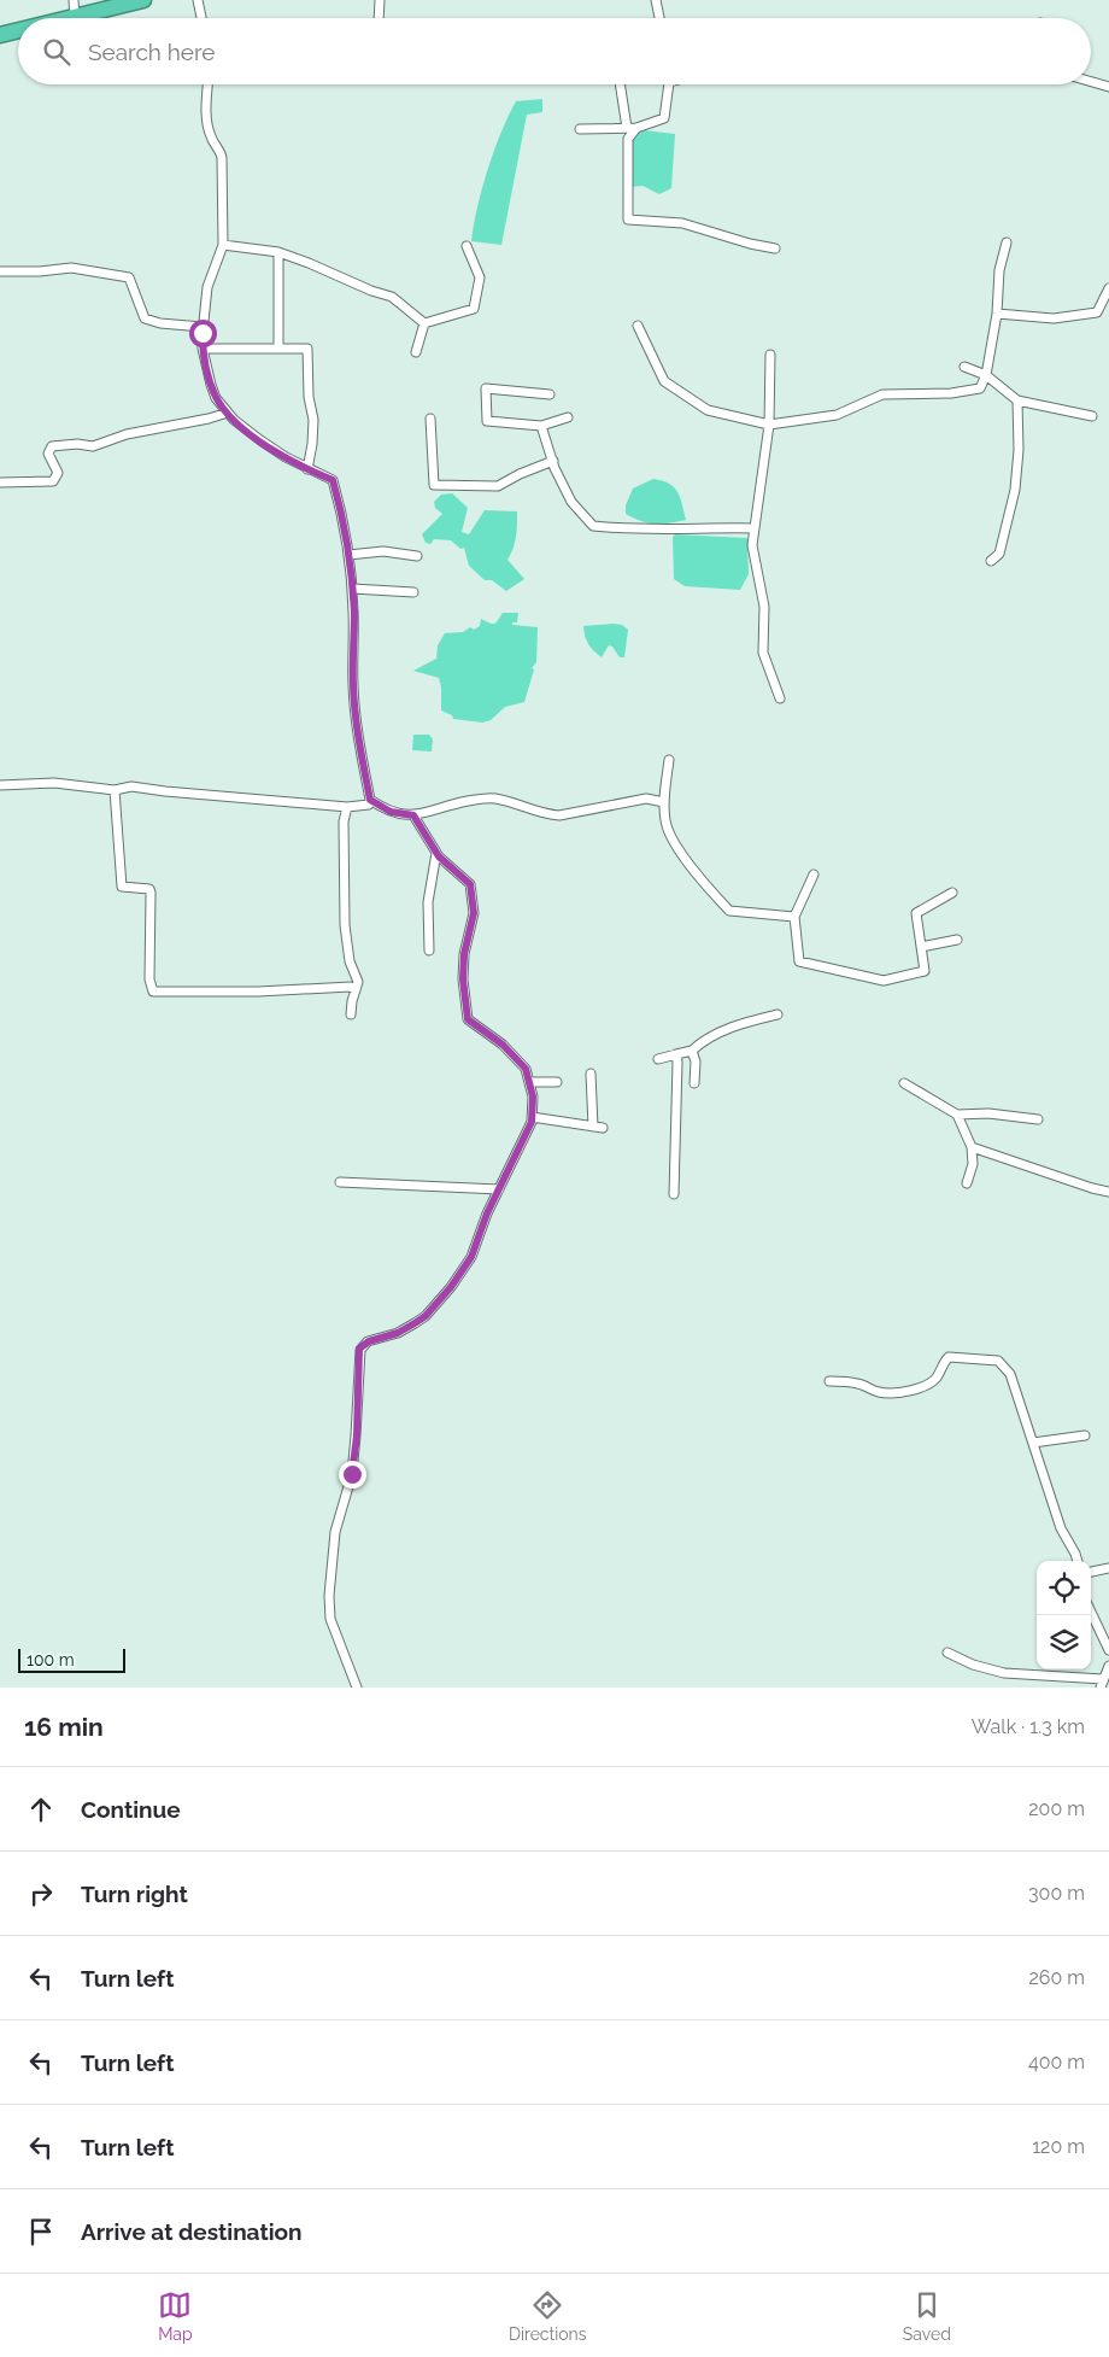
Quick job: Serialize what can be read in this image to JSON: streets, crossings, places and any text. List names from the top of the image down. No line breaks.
{"scale_bar":"100 m","page":{"search":"Search here","scale":"100 m","heading":["16 min","Walk · 1.3 km"],"list":[["Continue","200 m"],["Turn right","300 m"],["Turn left","260 m"],["Turn left","400 m"],["Turn left","120 m"],"Arrive at destination"],"nav":["Map","Directions","Saved"]}}
